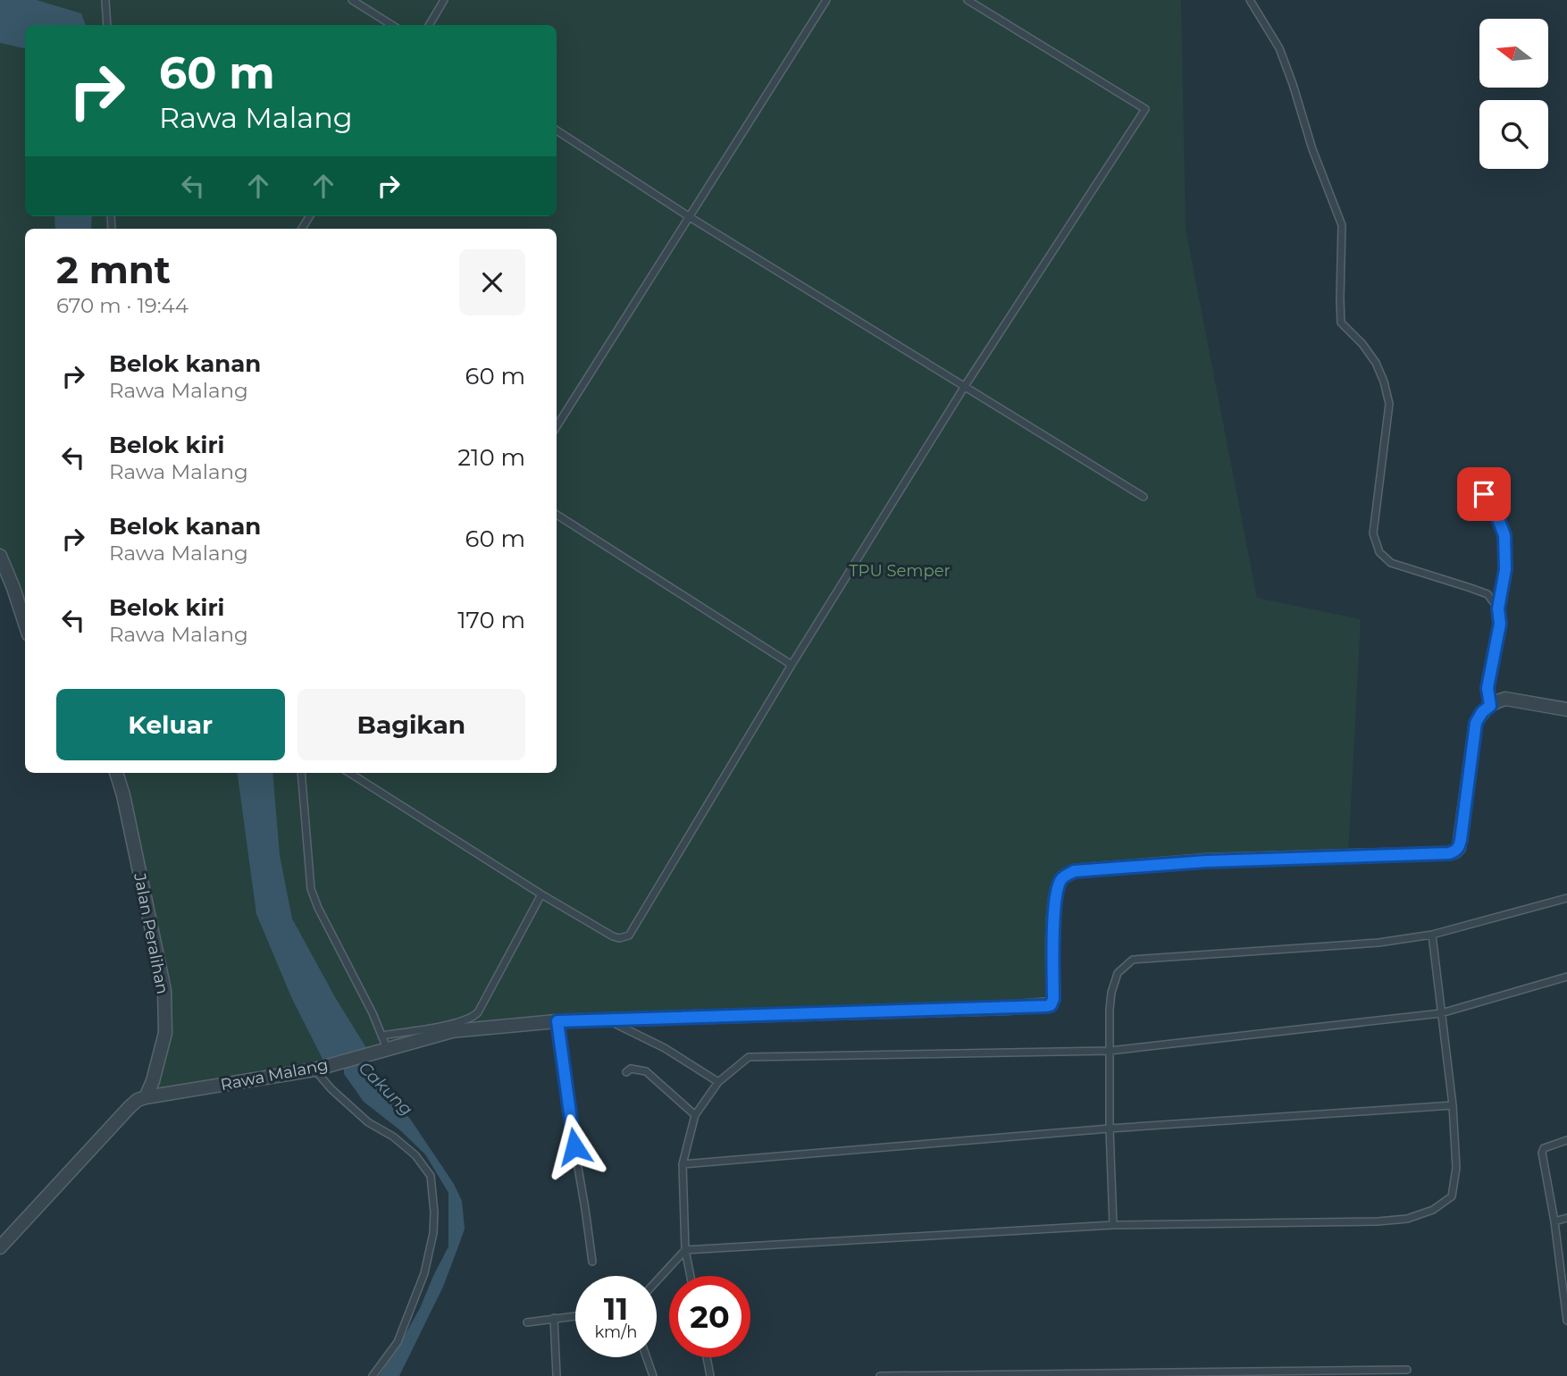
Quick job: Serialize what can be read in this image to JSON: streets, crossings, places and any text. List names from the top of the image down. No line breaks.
{"streets":{"street":["Jalan Peralihan","Rawa Malang"]},"crossings":[["Jalan Peralihan","Rawa Malang"]],"water":["Cakung"],"parks":["TPU Semper"],"north":"left","page":{"turn":["60 m","Rawa Malang"],"heading":["2 mnt","670 m · 19:44"],"list":[{"name":"Belok kanan","note":"Rawa Malang","value":"60 m"},{"name":"Belok kiri","note":"Rawa Malang","value":"210 m"},{"name":"Belok kanan","note":"Rawa Malang","value":"60 m"},{"name":"Belok kiri","note":"Rawa Malang","value":"170 m"}],"buttons":["Keluar","Bagikan"],"speed":"11 km/h","limit":"20"}}
